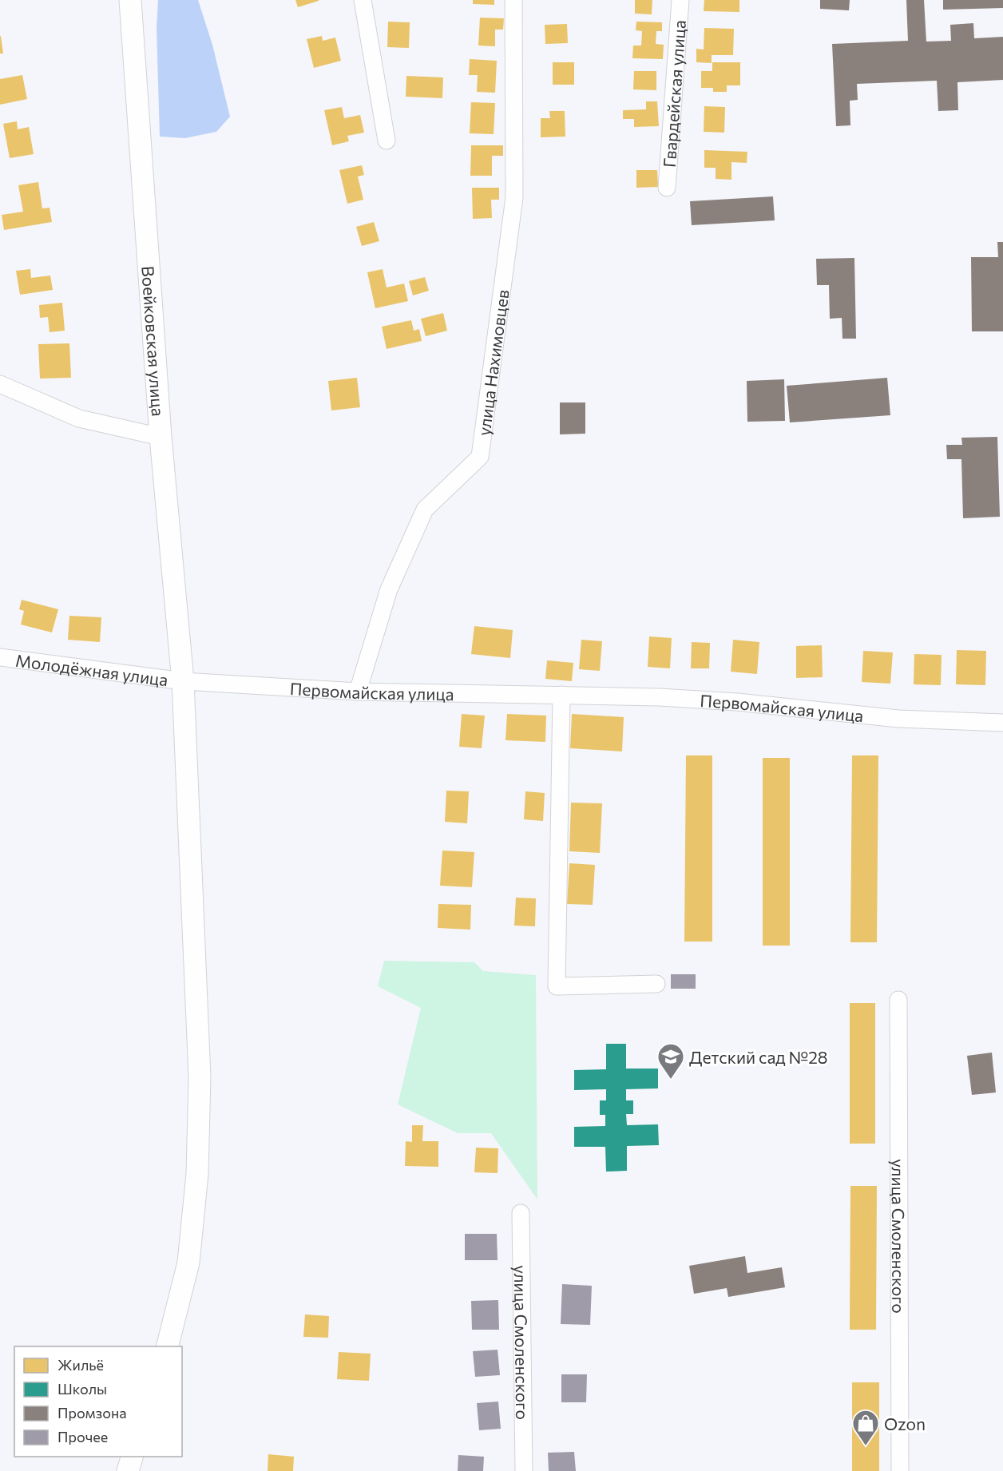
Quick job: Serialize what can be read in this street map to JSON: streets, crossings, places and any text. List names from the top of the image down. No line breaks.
{"streets":{"main road":["Воейковская улица"],"street":["Гвардейская улица","улица Нахимовцев","Молодёжная улица","Первомайская улица","улица Смоленского"]},"crossings":[["Воейковская улица","Молодёжная улица"],["Воейковская улица","Первомайская улица"],["улица Нахимовцев","Первомайская улица"],["Молодёжная улица","Первомайская улица"]],"places":{"school or university":["Детский сад №28"],"shop":["Ozon"]},"legend":["Жильё","Школы","Промзона","Прочее"]}
